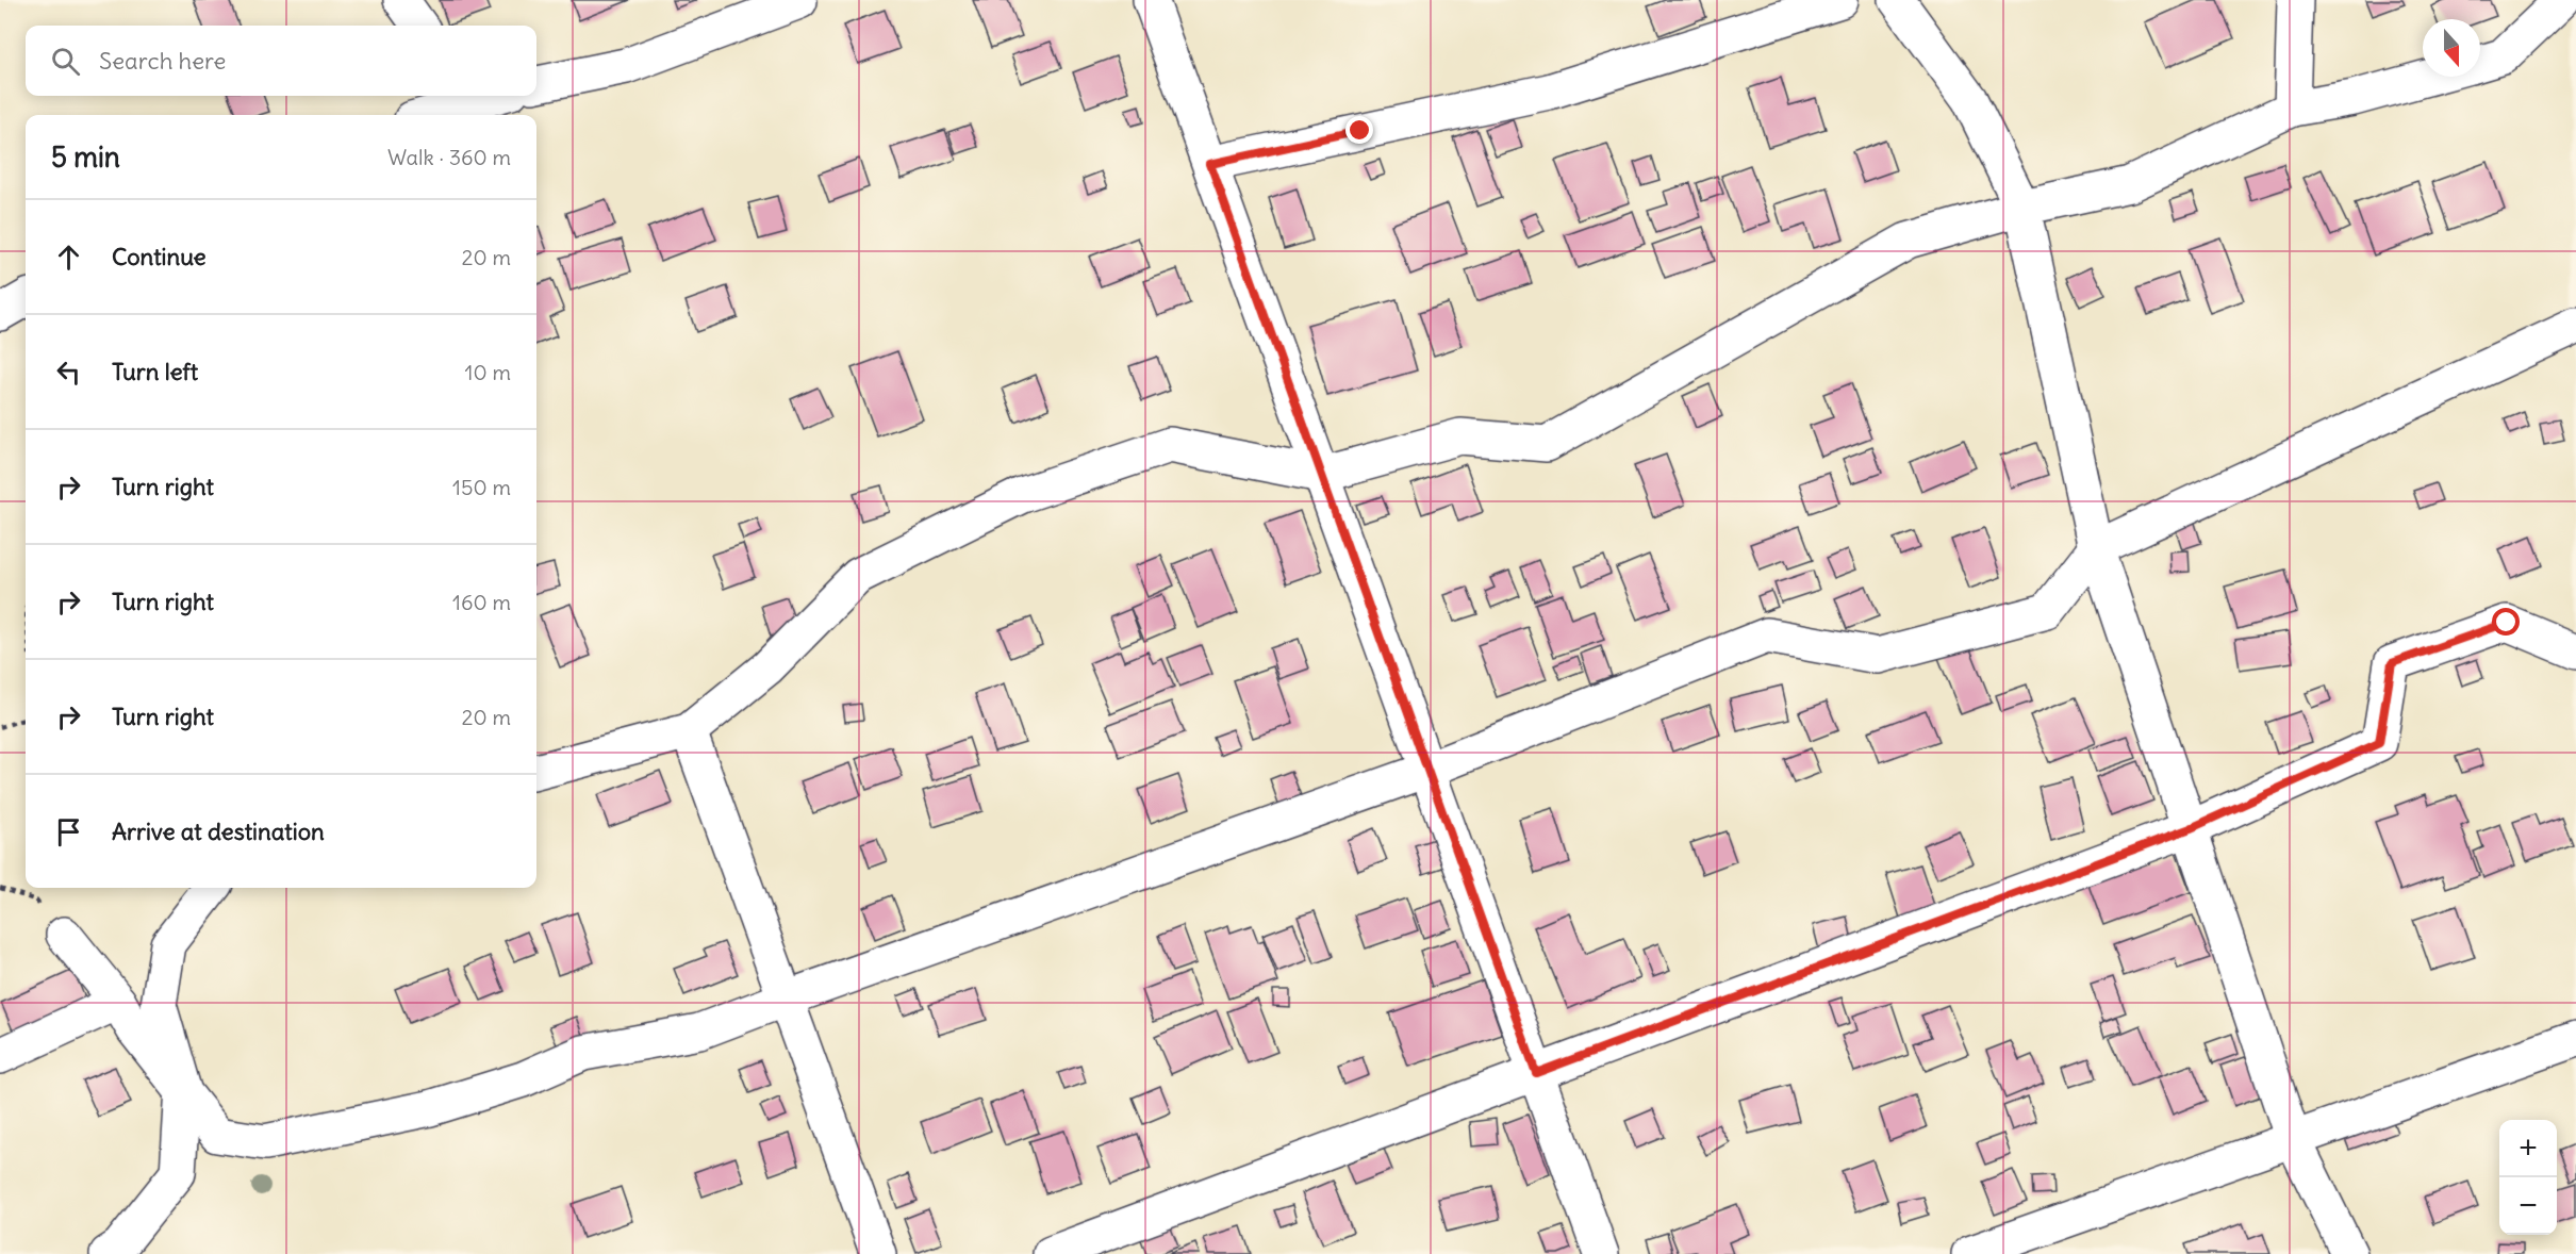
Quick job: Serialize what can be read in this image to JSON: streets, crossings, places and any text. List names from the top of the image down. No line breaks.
{"north":"bottom","page":{"search":"Search here","heading":["5 min","Walk · 360 m"],"list":[["Continue","20 m"],["Turn left","10 m"],["Turn right","150 m"],["Turn right","160 m"],["Turn right","20 m"],"Arrive at destination"],"map_buttons":["+","−"]}}
